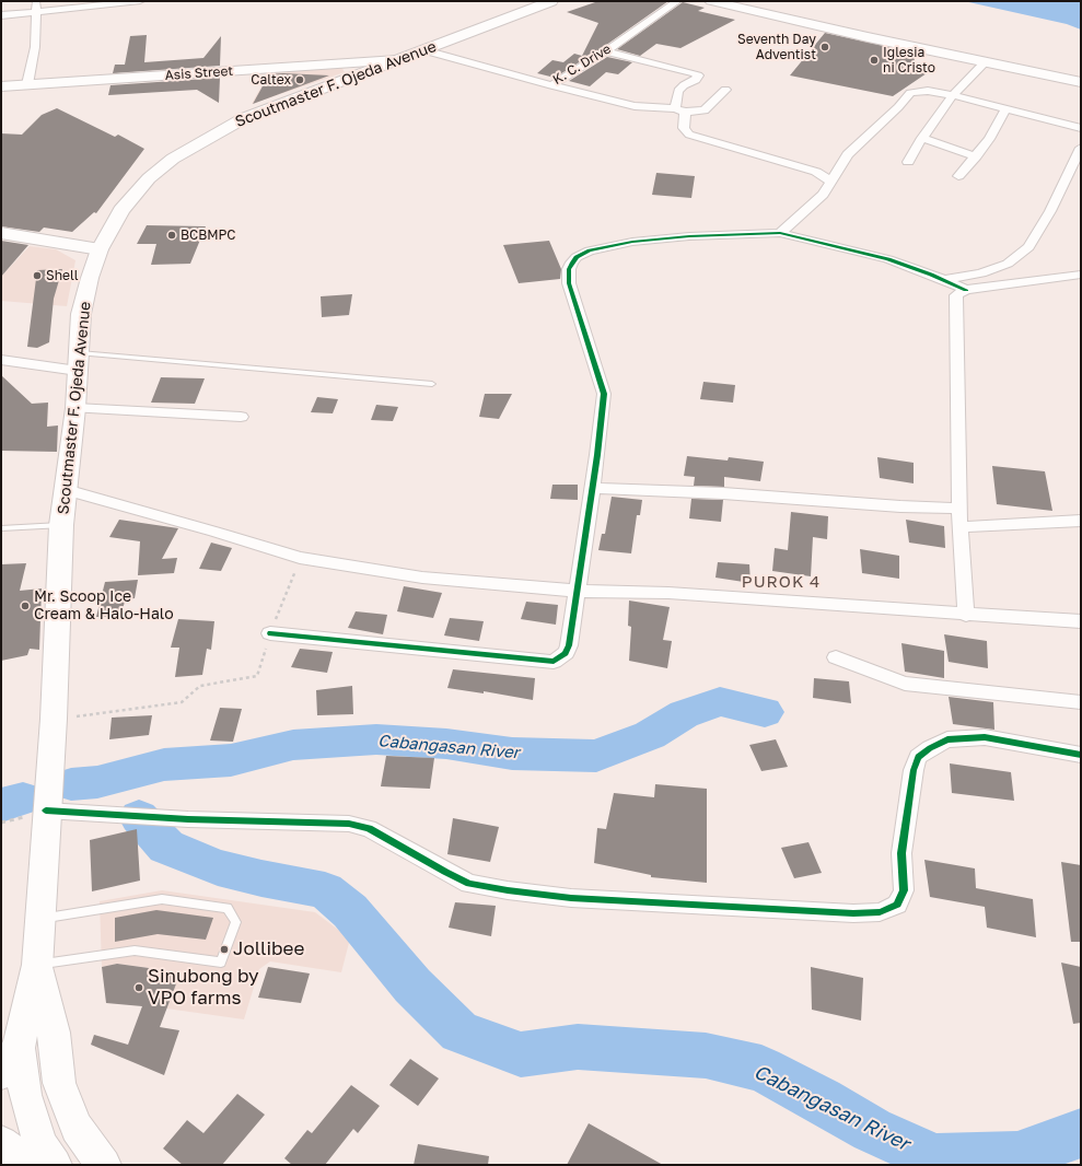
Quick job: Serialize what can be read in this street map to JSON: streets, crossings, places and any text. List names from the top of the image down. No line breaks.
{"streets":{"highway":["Scoutmaster F. Ojeda Avenue"],"main road":["Asis Street"],"street":["K. C. Drive"]},"crossings":[["K. C. Drive","Scoutmaster F. Ojeda Avenue"],["Asis Street","Scoutmaster F. Ojeda Avenue"]],"districts":["PUROK 4"],"water":["Cabangasan River"],"places":["Seventh Day Adventist","Iglesia ni Cristo","Caltex","BCBMPC","Shell","Mr. Scoop Ice Cream & Halo-Halo","Jollibee","Sinubong by VPO farms"]}
